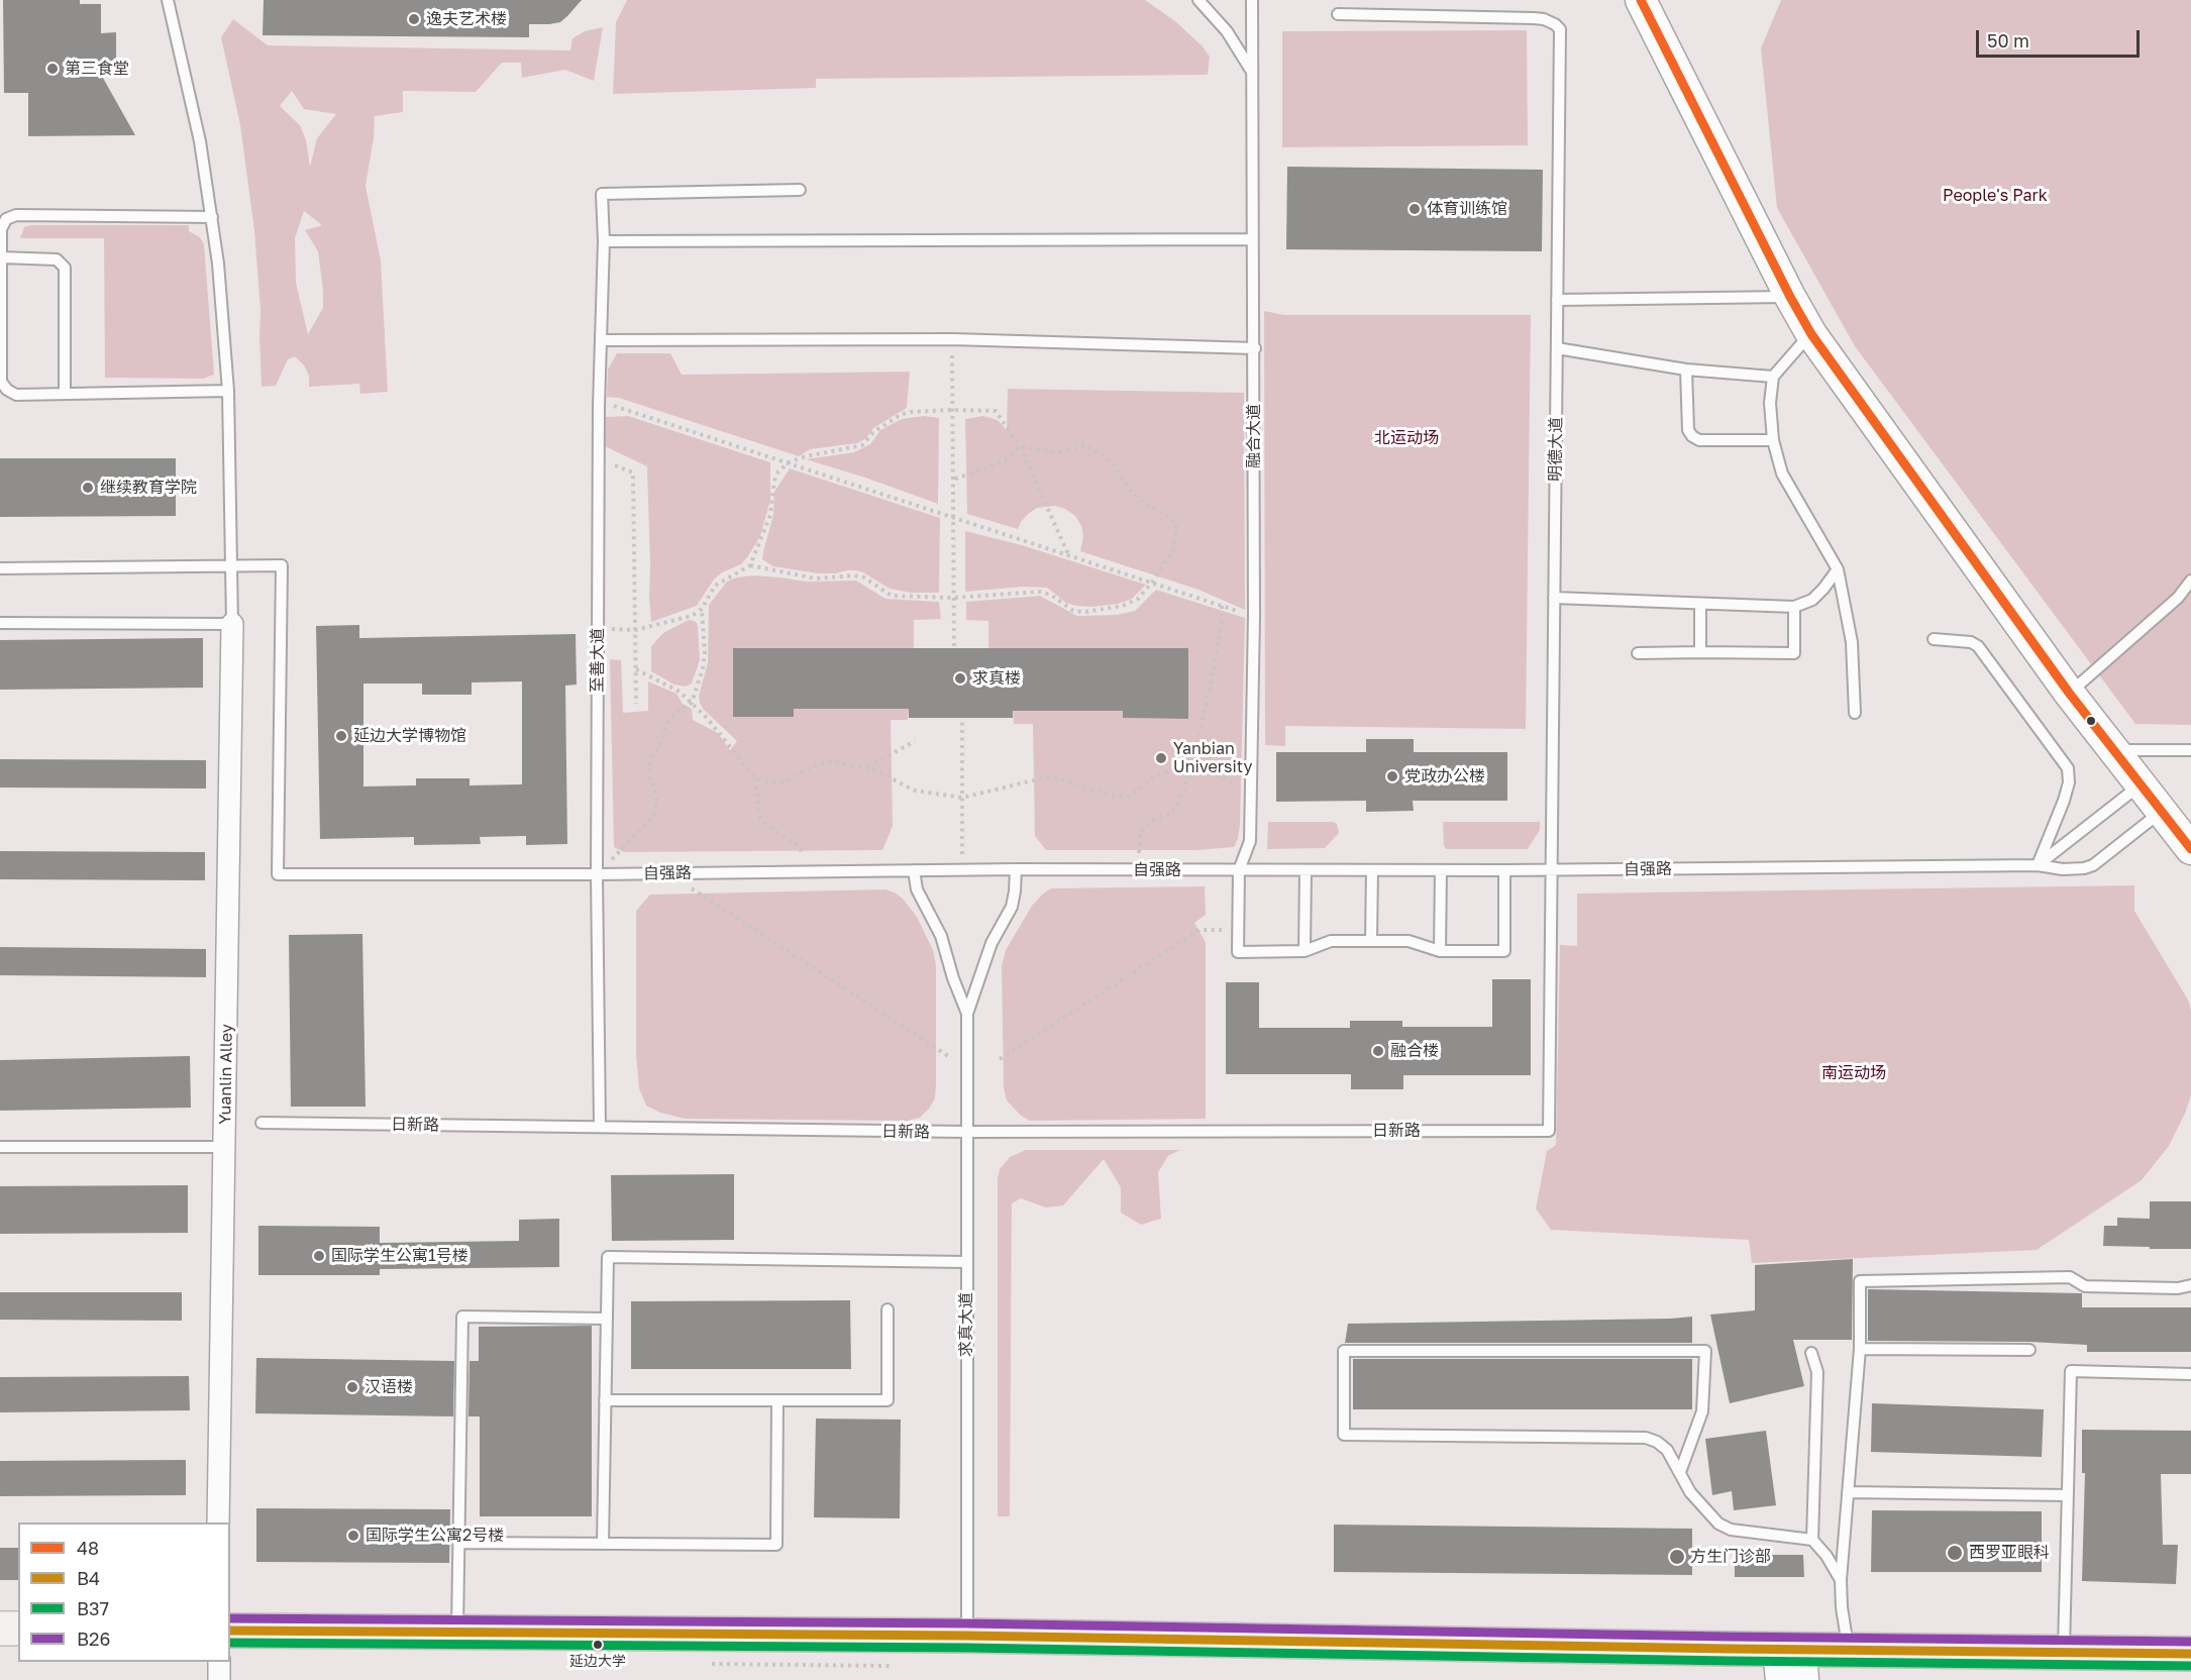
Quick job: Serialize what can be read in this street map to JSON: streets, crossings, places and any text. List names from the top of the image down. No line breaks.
{"streets":{"street":["Yuanlin Alley"],"lane":["融合大道","明德大道","至善大道","自强路","日新路","求真大道"]},"crossings":[["融合大道","自强路"],["明德大道","自强路"],["明德大道","日新路"],["至善大道","自强路"],["至善大道","日新路"],["日新路","求真大道"]],"parks":["People's Park","北运动场","南运动场"],"places":["逸夫艺术楼","第三食堂","体育训练馆","继续教育学院","求真楼","延边大学博物馆","Yanbian University","党政办公楼","融合楼","国际学生公寓1号楼","汉语楼","国际学生公寓2号楼","西罗亚眼科","方生门诊部","延边大学"],"lines":["transit line 48","transit line B26","transit line B4","transit line B37"],"legend":["48","B4","B37","B26"],"scale_bar":"50 m"}
